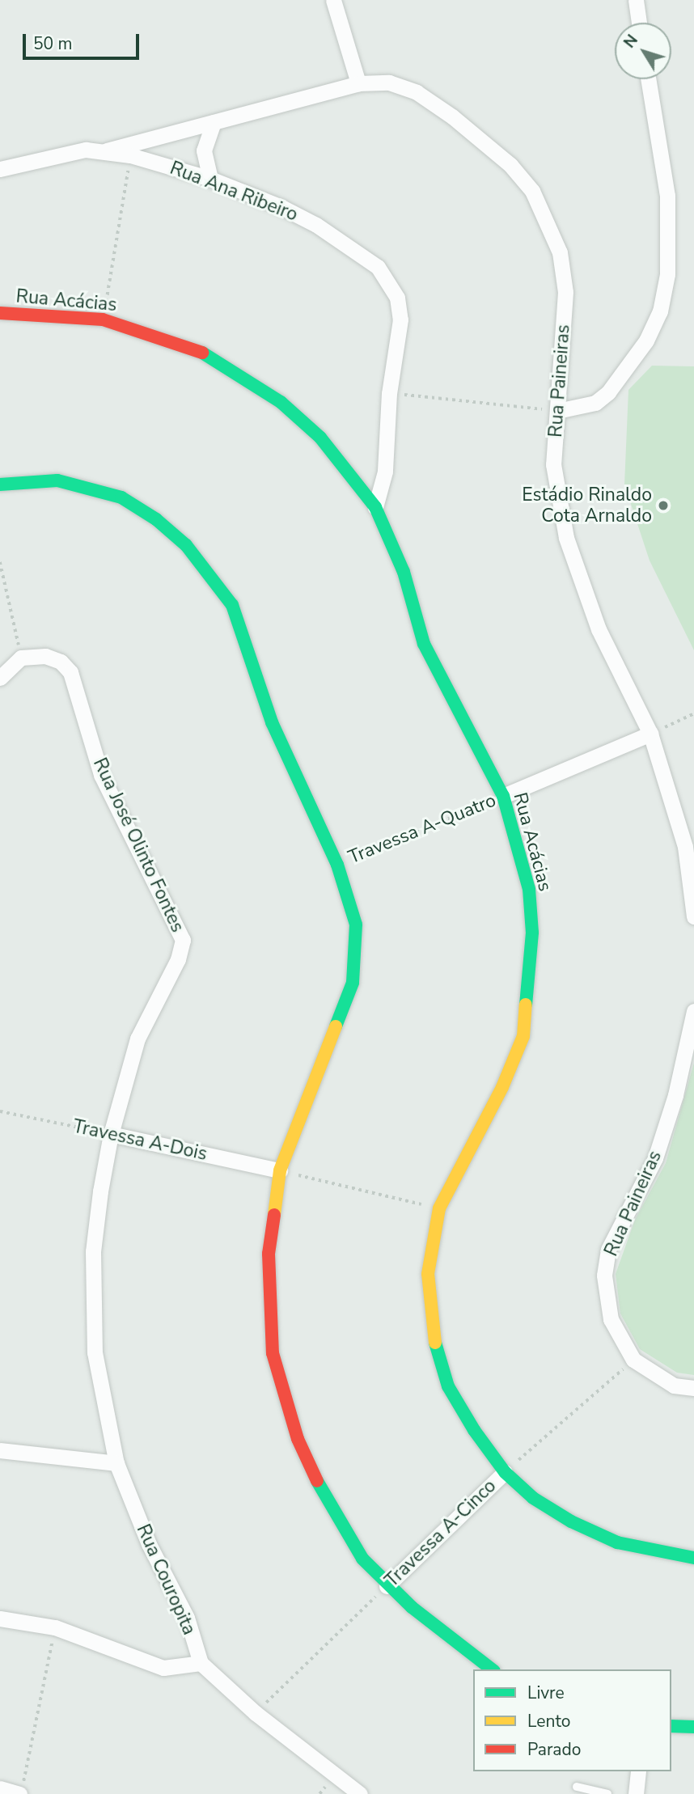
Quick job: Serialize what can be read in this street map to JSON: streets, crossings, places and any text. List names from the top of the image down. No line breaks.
{"streets":{"street":["Rua Ana Ribeiro","Rua Acácias","Rua Paineiras","Travessa A-Quatro","Rua José Olinto Fontes","Travessa A-Dois","Travessa A-Cinco","Rua Couropita"]},"crossings":[["Rua Ana Ribeiro","Rua Acácias"],["Rua Ana Ribeiro","Rua Paineiras"],["Rua Acácias","Travessa A-Quatro"],["Rua Acácias","Travessa A-Cinco"],["Rua Paineiras","Travessa A-Quatro"],["Rua Paineiras","Travessa A-Cinco"],["Rua José Olinto Fontes","Travessa A-Dois"],["Rua José Olinto Fontes","Rua Couropita"]],"places":["Estádio Rinaldo Cota Arnaldo"],"legend":["Livre","Lento","Parado"],"scale_bar":"50 m","north":"top left"}
